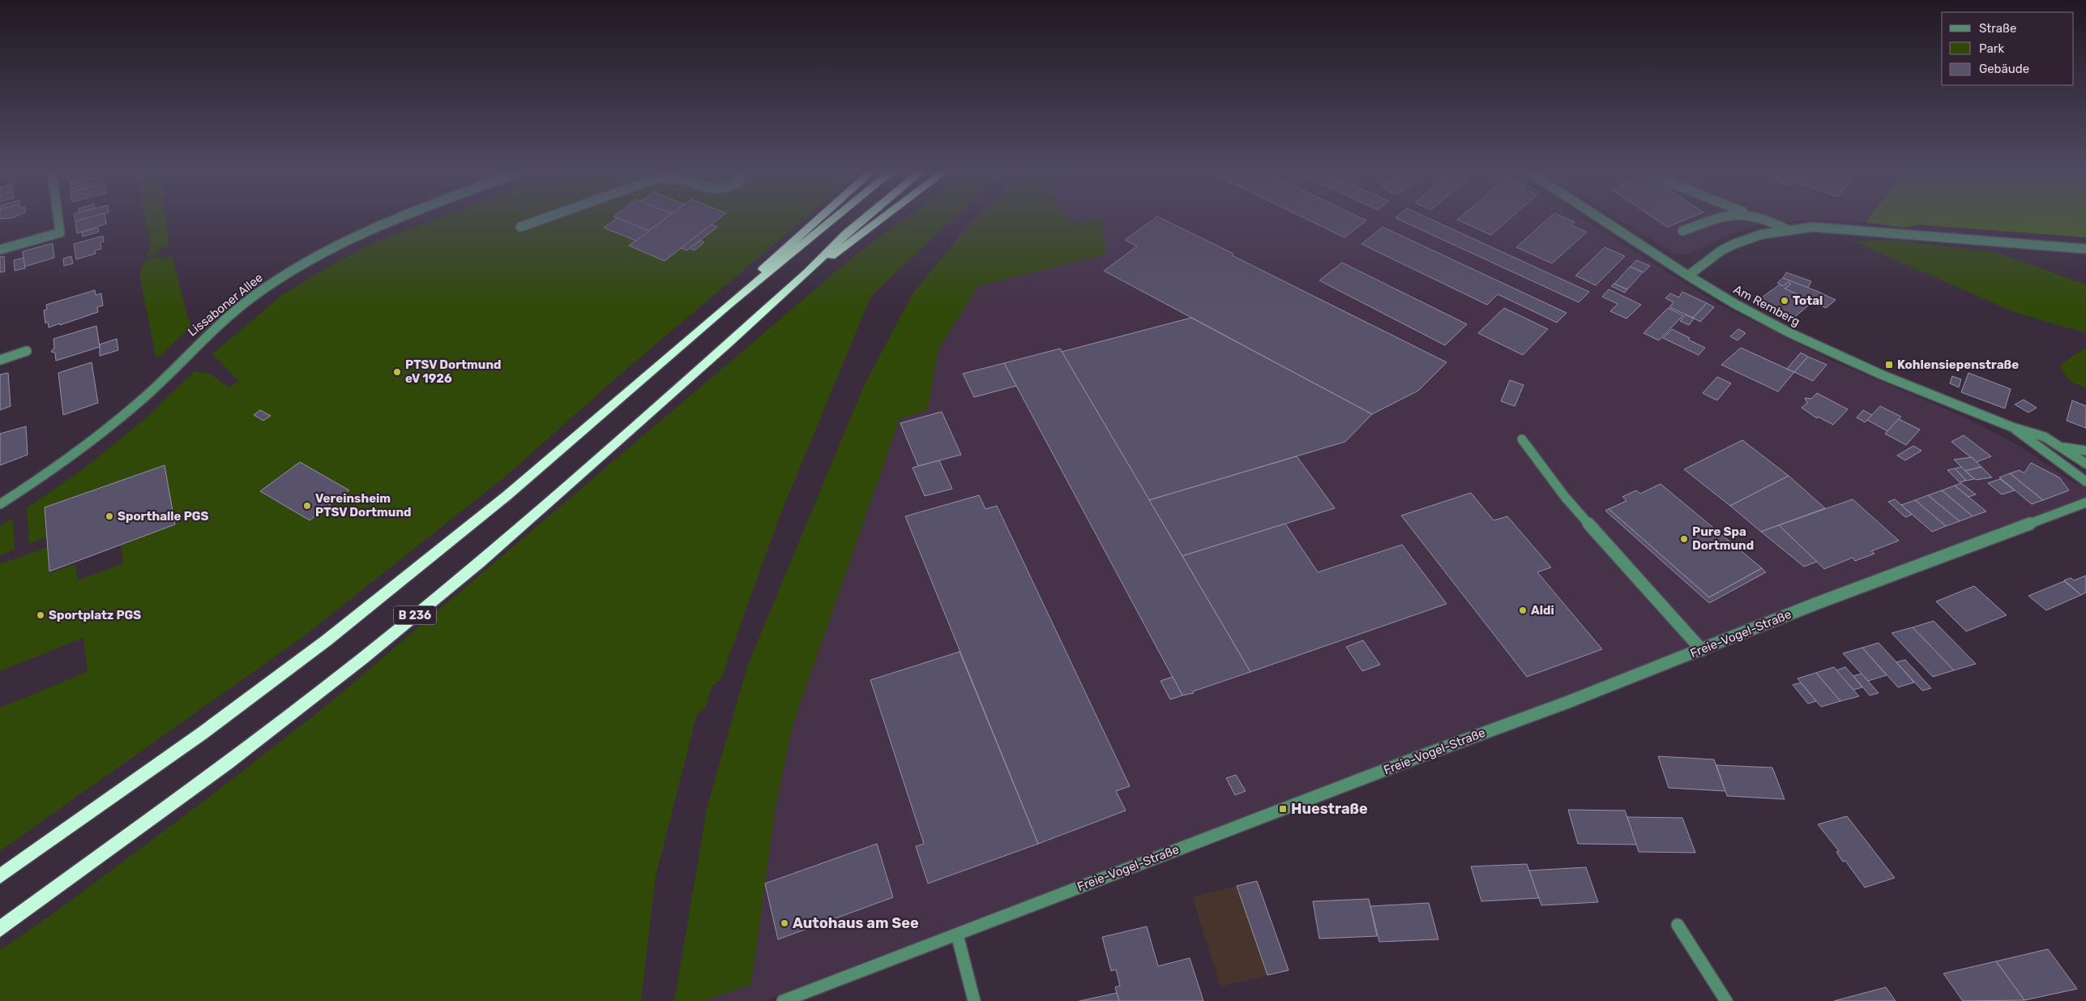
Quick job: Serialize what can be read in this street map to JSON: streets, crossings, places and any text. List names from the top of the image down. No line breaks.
{"streets":{"highway":["B 236"],"street":["Lissaboner Allee","Am Remberg","Freie-Vogel-Straße"]},"places":{"other":["Total","PTSV Dortmund eV 1926","Vereinsheim PTSV Dortmund","Sporthalle PGS","Pure Spa Dortmund","Aldi","Sportplatz PGS","Autohaus am See"],"transit":["Kohlensiepenstraße","Huestraße"]},"legend":["Straße","Park","Gebäude"]}
